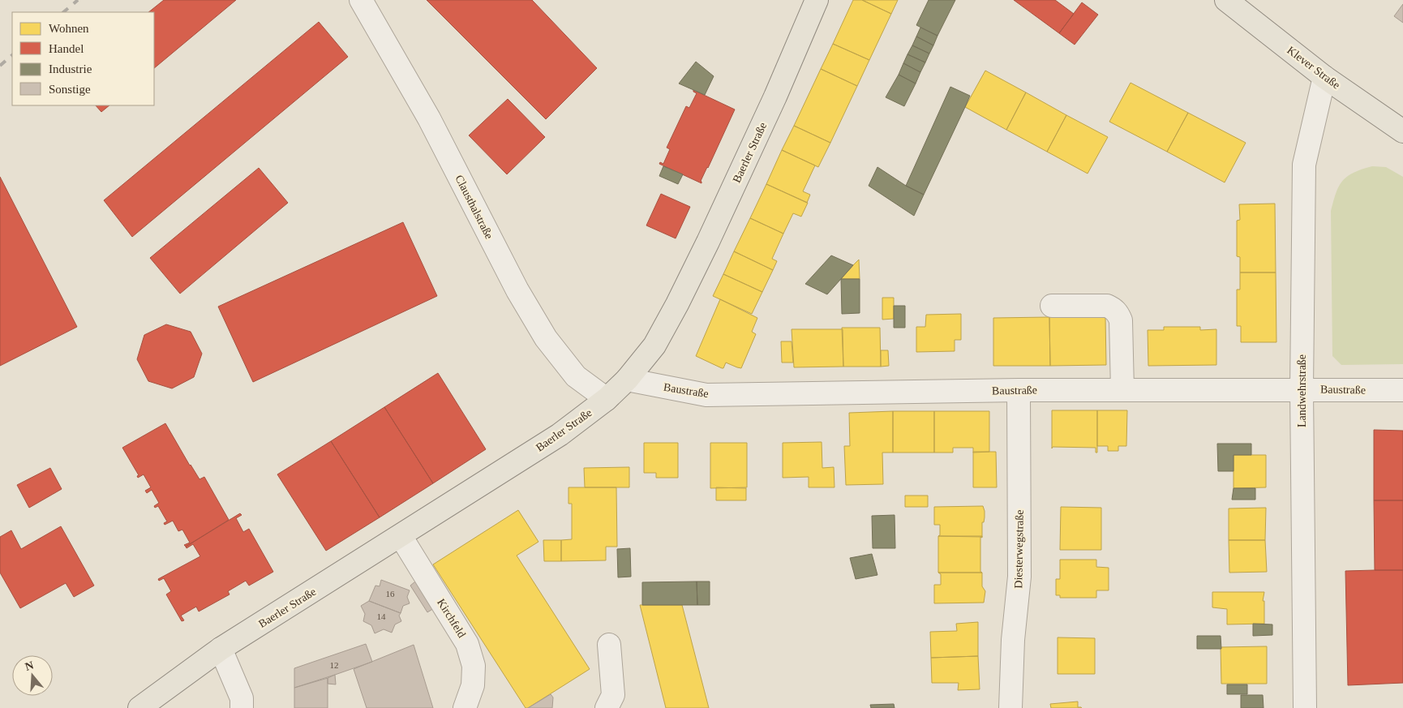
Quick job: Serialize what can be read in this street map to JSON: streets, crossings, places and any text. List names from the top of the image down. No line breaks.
{"streets":{"main road":["Klever Straße","Baerler Straße"],"street":["Clausthalstraße","Baustraße","Landwehrstraße","Diesterwegstraße","Kirchfeld"]},"crossings":[["Klever Straße","Landwehrstraße"],["Baerler Straße","Clausthalstraße"],["Baerler Straße","Baustraße"],["Baerler Straße","Kirchfeld"],["Baustraße","Landwehrstraße"],["Baustraße","Diesterwegstraße"]],"house_numbers":["16","14","12"],"legend":["Wohnen","Handel","Industrie","Sonstige"],"north":"top"}
